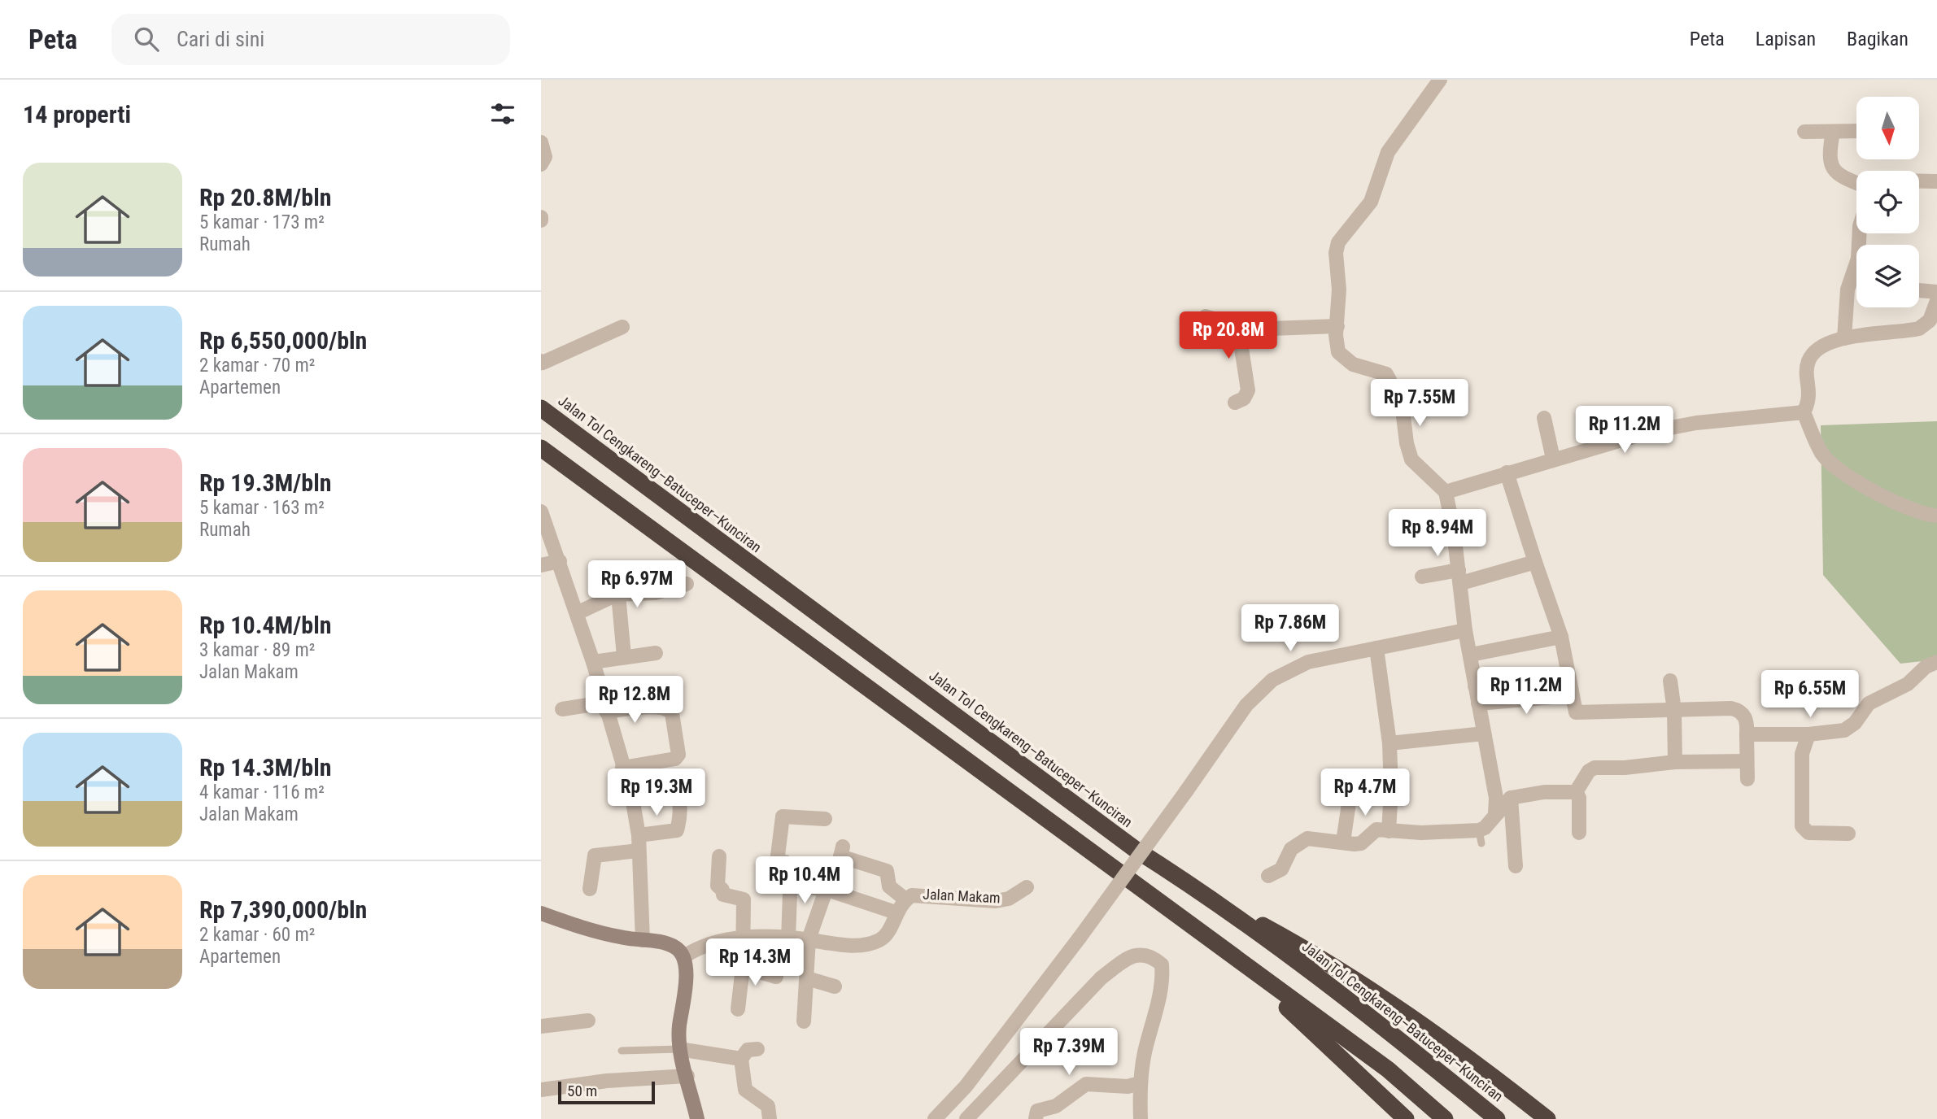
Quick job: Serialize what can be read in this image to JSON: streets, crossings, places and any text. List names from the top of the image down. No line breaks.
{"streets":{"highway":["Jalan Tol Cengkareng–Batuceper–Kunciran"],"street":["Jalan Makam"]},"scale_bar":"50 m","north":"bottom","page":{"header":"Peta","search":"Cari di sini","nav":["Peta","Lapisan","Bagikan"],"heading":"14 properti","list":[{"name":"Rp 20.8M/bln","note":"5 kamar · 173 m² · Rumah"},{"name":"Rp 6,550,000/bln","note":"2 kamar · 70 m² · Apartemen"},{"name":"Rp 19.3M/bln","note":"5 kamar · 163 m² · Rumah"},{"name":"Rp 10.4M/bln","note":"3 kamar · 89 m² · Jalan Makam"},{"name":"Rp 14.3M/bln","note":"4 kamar · 116 m² · Jalan Makam"},{"name":"Rp 7,390,000/bln","note":"2 kamar · 60 m² · Apartemen"}],"price":["Rp 20.8M","Rp 7.55M","Rp 11.2M","Rp 8.94M","Rp 6.97M","Rp 7.86M","Rp 11.2M","Rp 6.55M","Rp 12.8M","Rp 19.3M","Rp 4.7M","Rp 10.4M","Rp 14.3M","Rp 7.39M"],"scale":"50 m"}}
